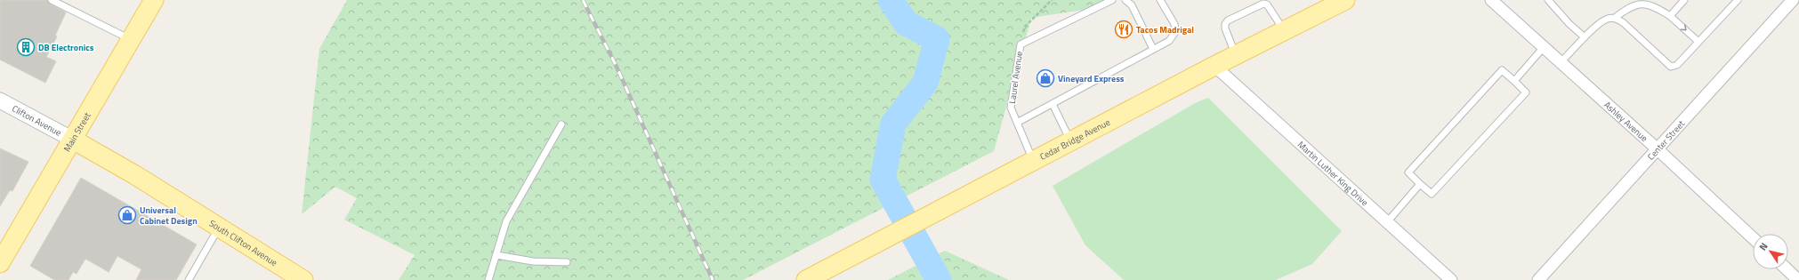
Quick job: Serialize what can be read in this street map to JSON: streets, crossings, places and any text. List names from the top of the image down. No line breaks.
{"streets":{"main road":["Main Street","Cedar Bridge Avenue","South Clifton Avenue"],"street":["Clifton Avenue","Ashley Avenue","Center Street","Martin Luther King Drive"],"lane":["Laurel Avenue"]},"crossings":[["Laurel Avenue","Cedar Bridge Avenue"],["Clifton Avenue","Main Street"],["Clifton Avenue","South Clifton Avenue"],["Ashley Avenue","Center Street"],["Main Street","South Clifton Avenue"],["Cedar Bridge Avenue","Martin Luther King Drive"]],"places":{"restaurant":["Tacos Madrigal"],"building":["DB Electronics"],"shop":["Vineyard Express","Universal Cabinet Design"]},"north":"top left"}
